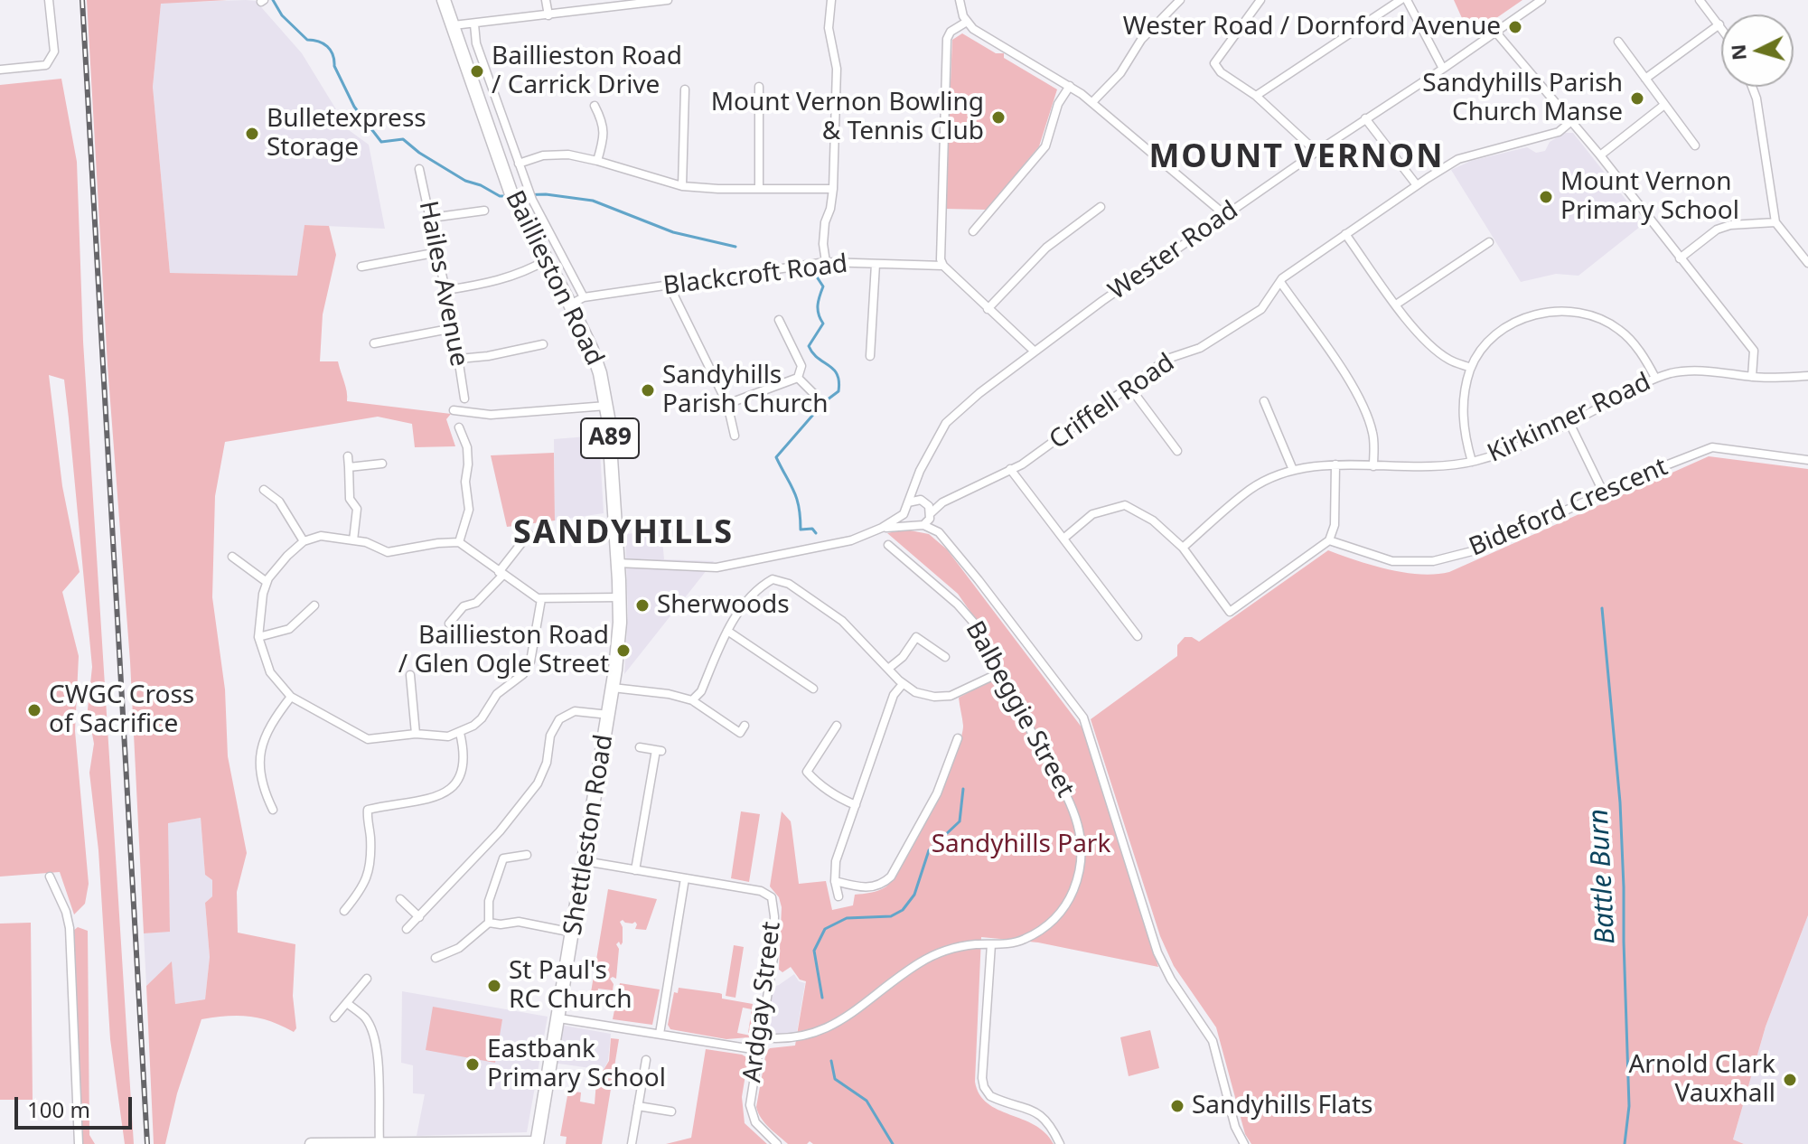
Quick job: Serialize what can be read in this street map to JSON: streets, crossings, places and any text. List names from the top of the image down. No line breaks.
{"streets":{"main road":["Baillieston Road","A89","Shettleston Road"],"street":["Wester Road","Blackcroft Road","Hailes Avenue","Criffell Road","Kirkinner Road","Bideford Crescent","Balbeggie Street","Ardgay Street"]},"crossings":[["Wester Road","Criffell Road"],["Blackcroft Road","Baillieston Road"],["Baillieston Road","Shettleston Road"],["Balbeggie Street","Ardgay Street"]],"districts":["MOUNT VERNON","SANDYHILLS"],"water":["Battle Burn"],"parks":["Sandyhills Park"],"places":["Wester Road / Dornford Avenue","Baillieston Road / Carrick Drive","Sandyhills Parish Church Manse","Mount Vernon Bowling & Tennis Club","Bulletexpress Storage","Mount Vernon Primary School","Sandyhills Parish Church","Sherwoods","Baillieston Road / Glen Ogle Street","CWGC Cross of Sacrifice","St Paul's RC Church","Eastbank Primary School","Arnold Clark Vauxhall","Sandyhills Flats"],"scale_bar":"100 m","north":"left"}
